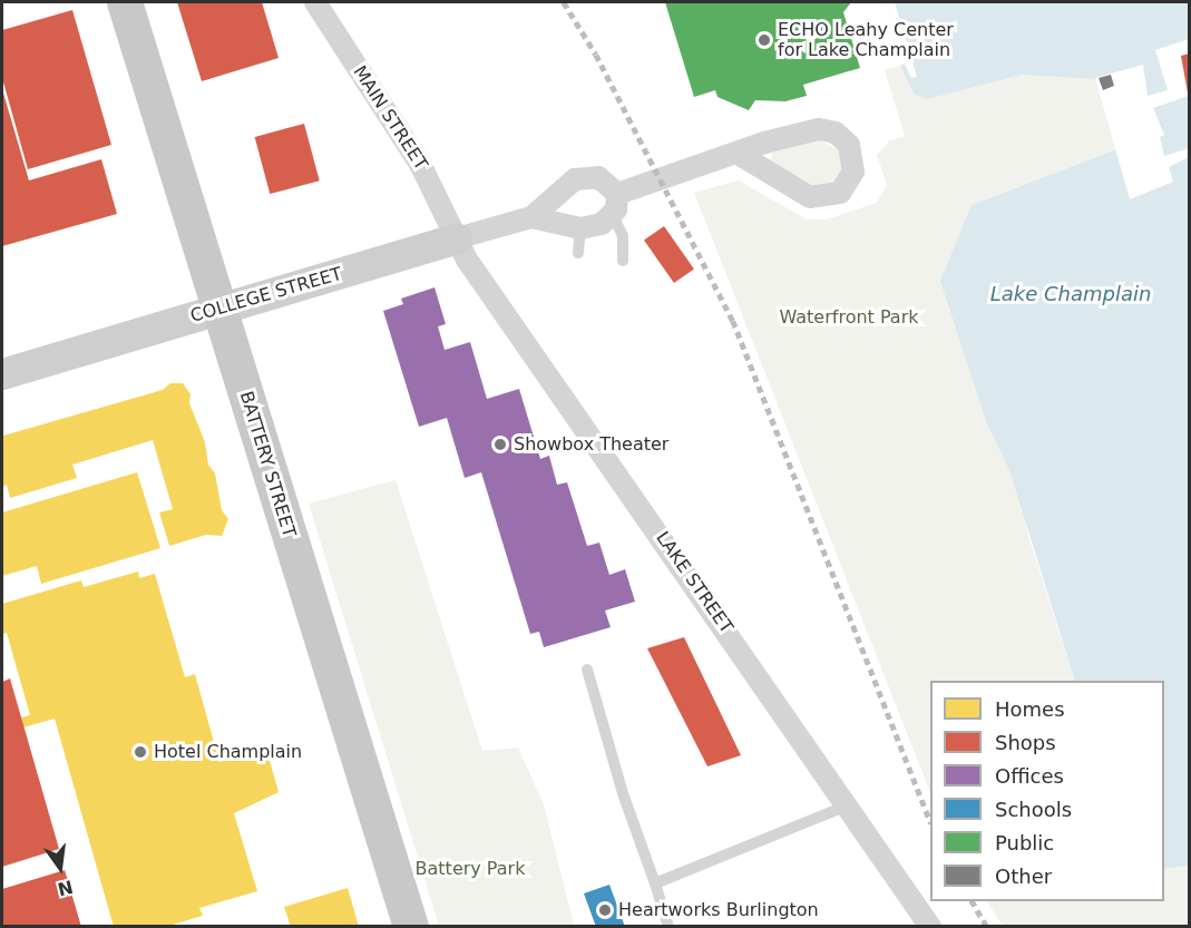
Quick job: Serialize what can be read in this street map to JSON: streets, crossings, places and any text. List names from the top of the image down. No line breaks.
{"streets":{"main road":["BATTERY STREET"],"street":["MAIN STREET","COLLEGE STREET","LAKE STREET"]},"crossings":[["MAIN STREET","COLLEGE STREET"],["MAIN STREET","LAKE STREET"],["COLLEGE STREET","BATTERY STREET"],["COLLEGE STREET","LAKE STREET"]],"water":["Lake Champlain"],"parks":["Waterfront Park","Battery Park"],"places":["ECHO Leahy Center for Lake Champlain","Showbox Theater","Hotel Champlain","Heartworks Burlington"],"legend":["Homes","Shops","Offices","Schools","Public","Other"],"north":"bottom"}
